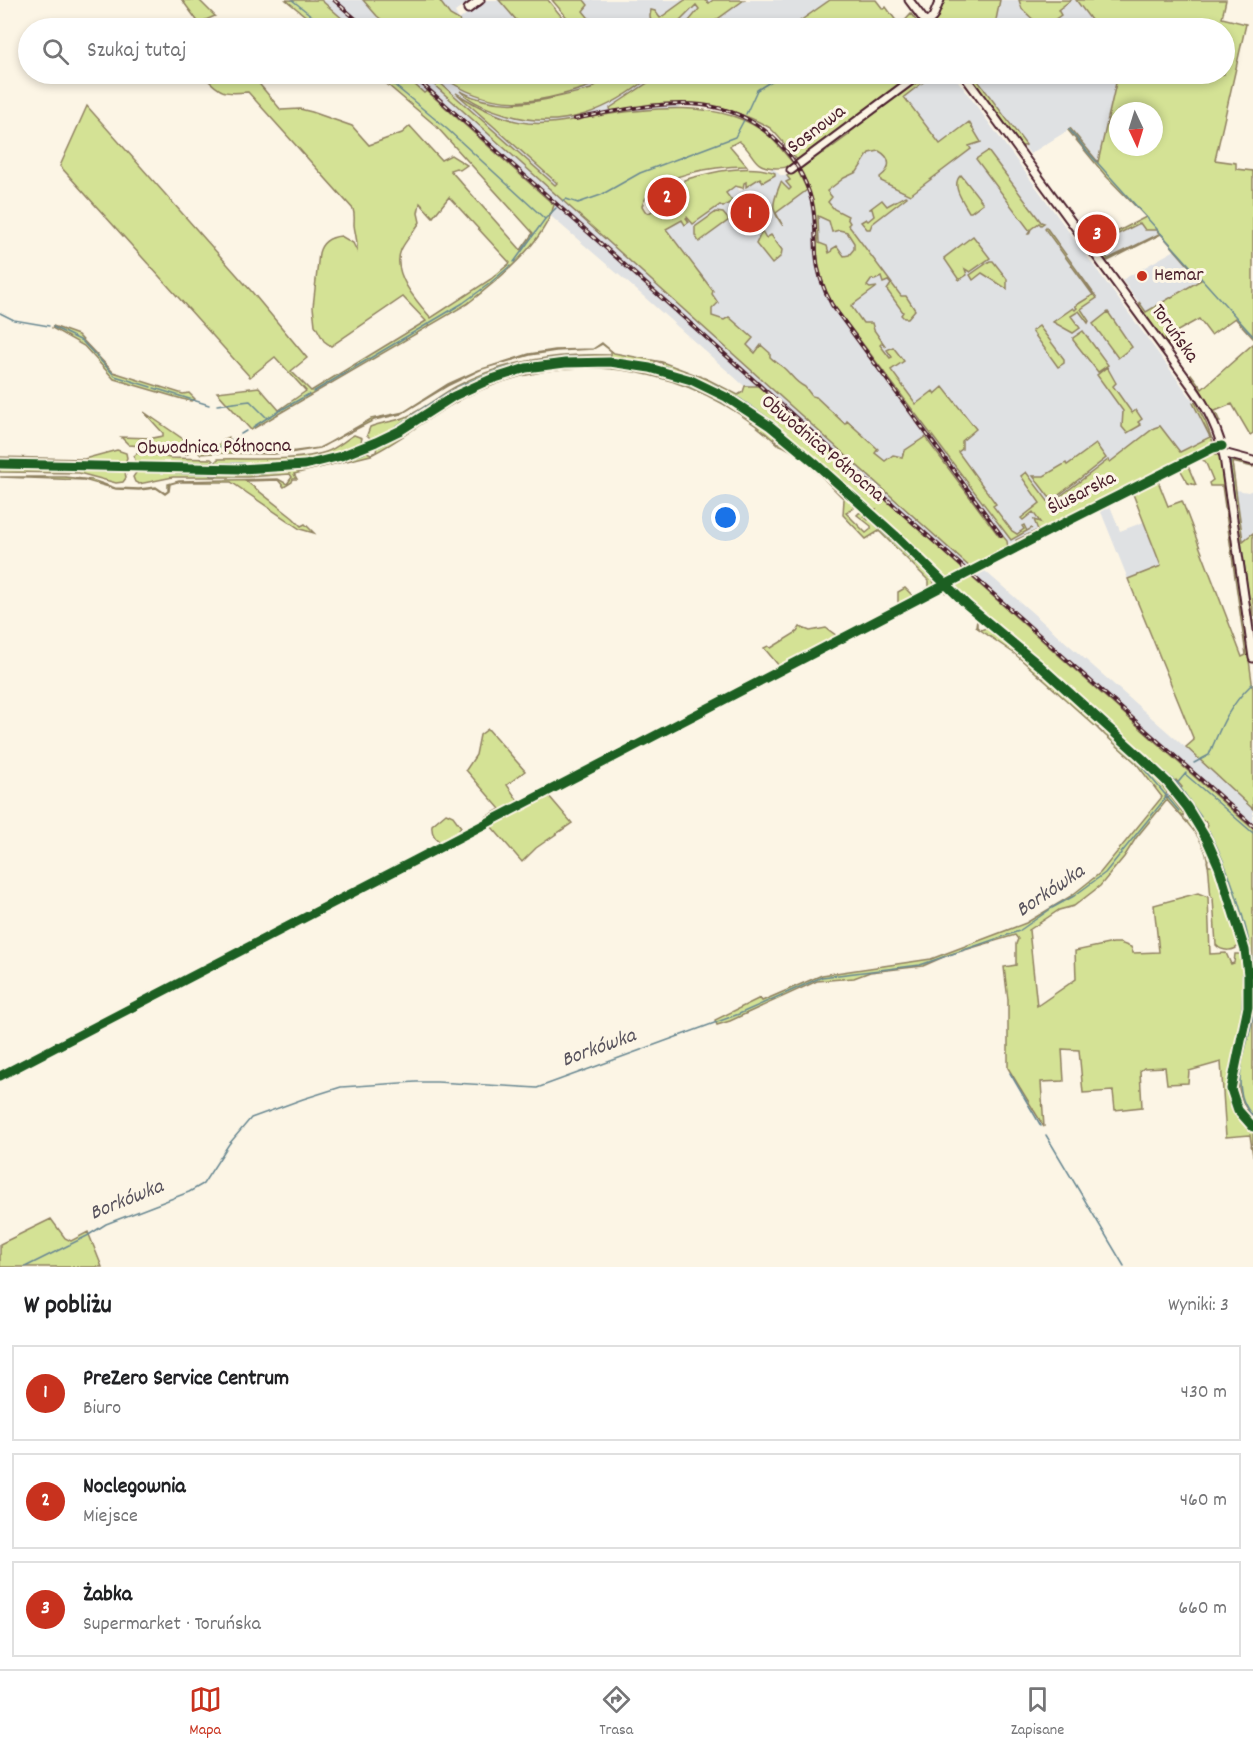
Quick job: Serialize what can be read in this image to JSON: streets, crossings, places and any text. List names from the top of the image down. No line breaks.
{"streets":{"street":["Sosnowa","Toruńska","Obwodnica Północna","Ślusarska"]},"crossings":[["Toruńska","Ślusarska"],["Obwodnica Północna","Ślusarska"]],"water":["Borkówka"],"places":["Hemar"],"north":"bottom","page":{"search":"Szukaj tutaj","pins":["2","1","3"],"heading":["W pobliżu","Wyniki: 3"],"list":[{"mark":"1","name":"PreZero Service Centrum","note":"Biuro","value":"430 m"},{"mark":"2","name":"Noclegownia","note":"Miejsce","value":"460 m"},{"mark":"3","name":"Żabka","note":"Supermarket · Toruńska","value":"660 m"}],"nav":["Mapa","Trasa","Zapisane"]}}
